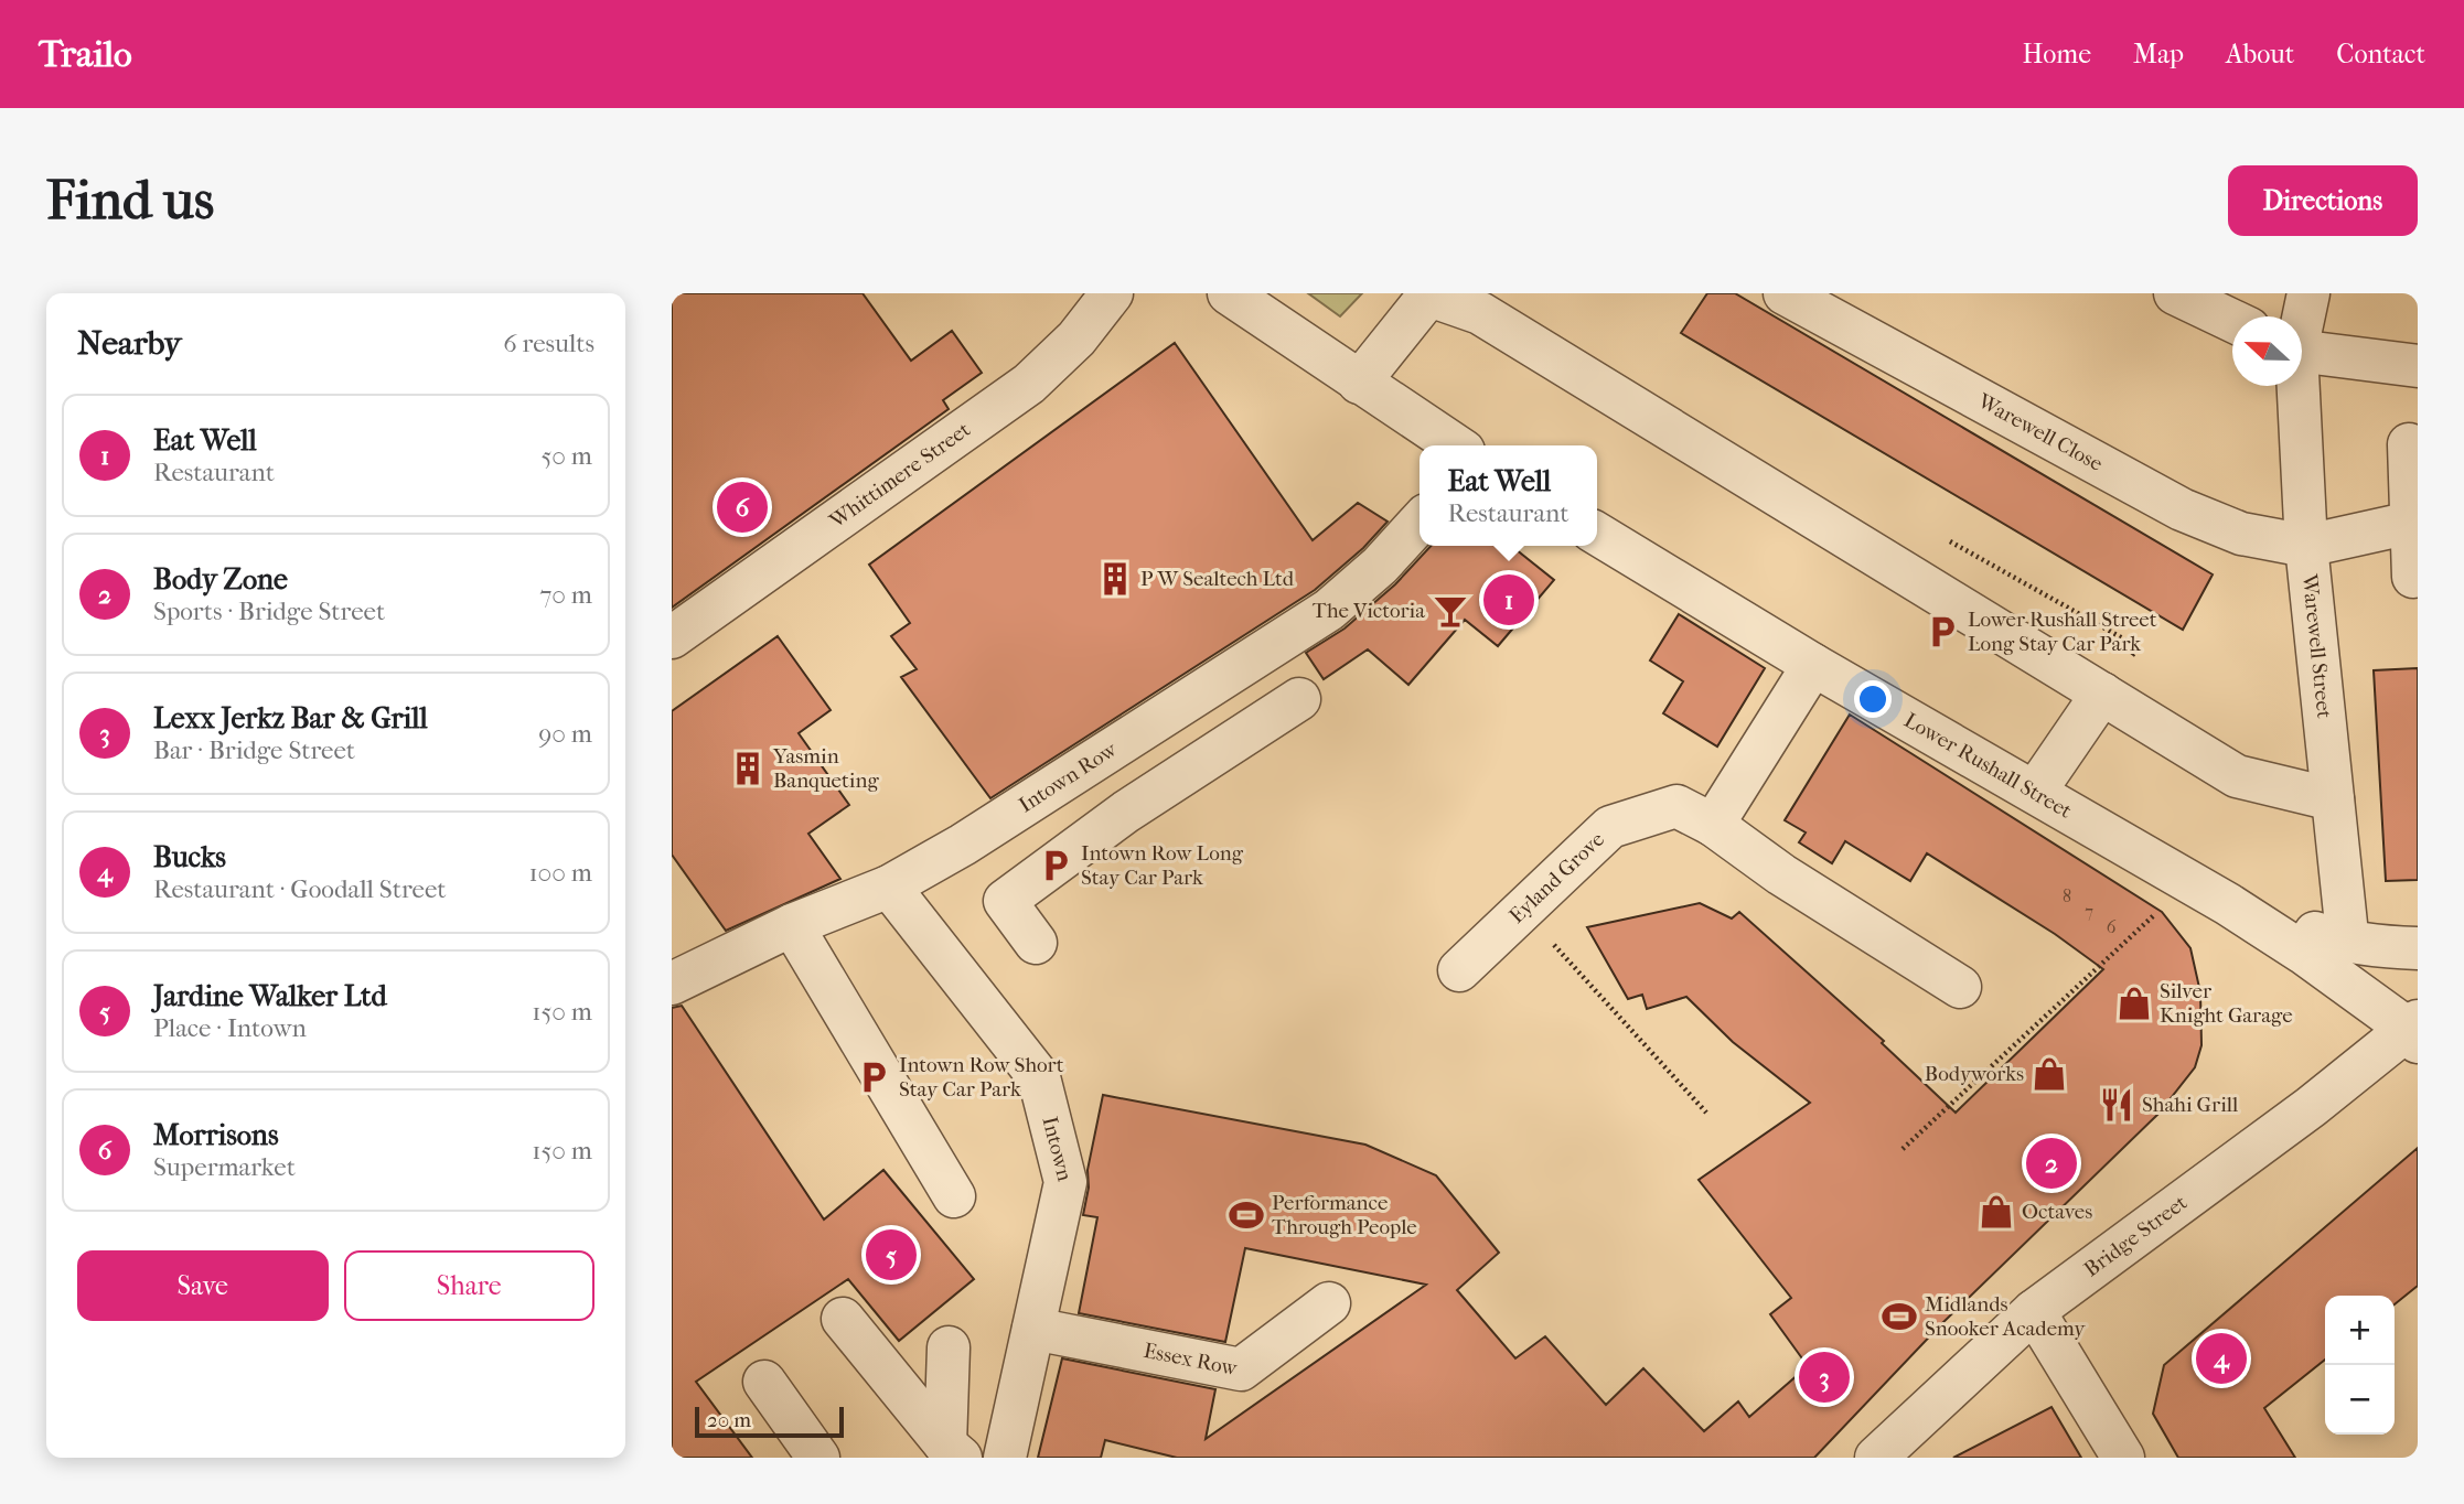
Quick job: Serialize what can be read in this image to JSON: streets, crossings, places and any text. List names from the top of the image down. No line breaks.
{"streets":{"street":["Warewell Close","Whittimere Street","Warewell Street","Lower Rushall Street","Intown Row","Eyland Grove","Intown","Bridge Street","Essex Row"]},"crossings":[["Warewell Close","Warewell Street"],["Warewell Street","Lower Rushall Street"],["Lower Rushall Street","Bridge Street"],["Intown Row","Intown"],["Intown","Essex Row"]],"places":{"building":["P W Sealtech Ltd","Yasmin Banqueting"],"bar":["The Victoria"],"parking":["Lower Rushall Street Long Stay Car Park","Intown Row Long Stay Car Park","Intown Row Short Stay Car Park"],"shop":["Silver Knight Garage","Bodyworks","Octaves"],"restaurant":["Shahi Grill"],"sports":["Performance Through People","Midlands Snooker Academy"]},"house_numbers":["8","7","6"],"scale_bar":"20 m","north":"left","page":{"header":"Trailo","nav":["Home","Map","About","Contact"],"buttons":["Directions",["Save","Share"]],"title":"Find us","heading":["Nearby","6 results"],"list":[{"mark":"1","name":"Eat Well","note":"Restaurant","value":"50 m"},{"mark":"2","name":"Body Zone","note":"Sports · Bridge Street","value":"70 m"},{"mark":"3","name":"Lexx Jerkz Bar & Grill","note":"Bar · Bridge Street","value":"90 m"},{"mark":"4","name":"Bucks","note":"Restaurant · Goodall Street","value":"100 m"},{"mark":"5","name":"Jardine Walker Ltd","note":"Place · Intown","value":"150 m"},{"mark":"6","name":"Morrisons","note":"Supermarket","value":"150 m"}],"popup":["Eat Well","Restaurant"],"pins":["6","1","2","5","4","3"],"map_buttons":["+","−"],"scale":"20 m"}}
